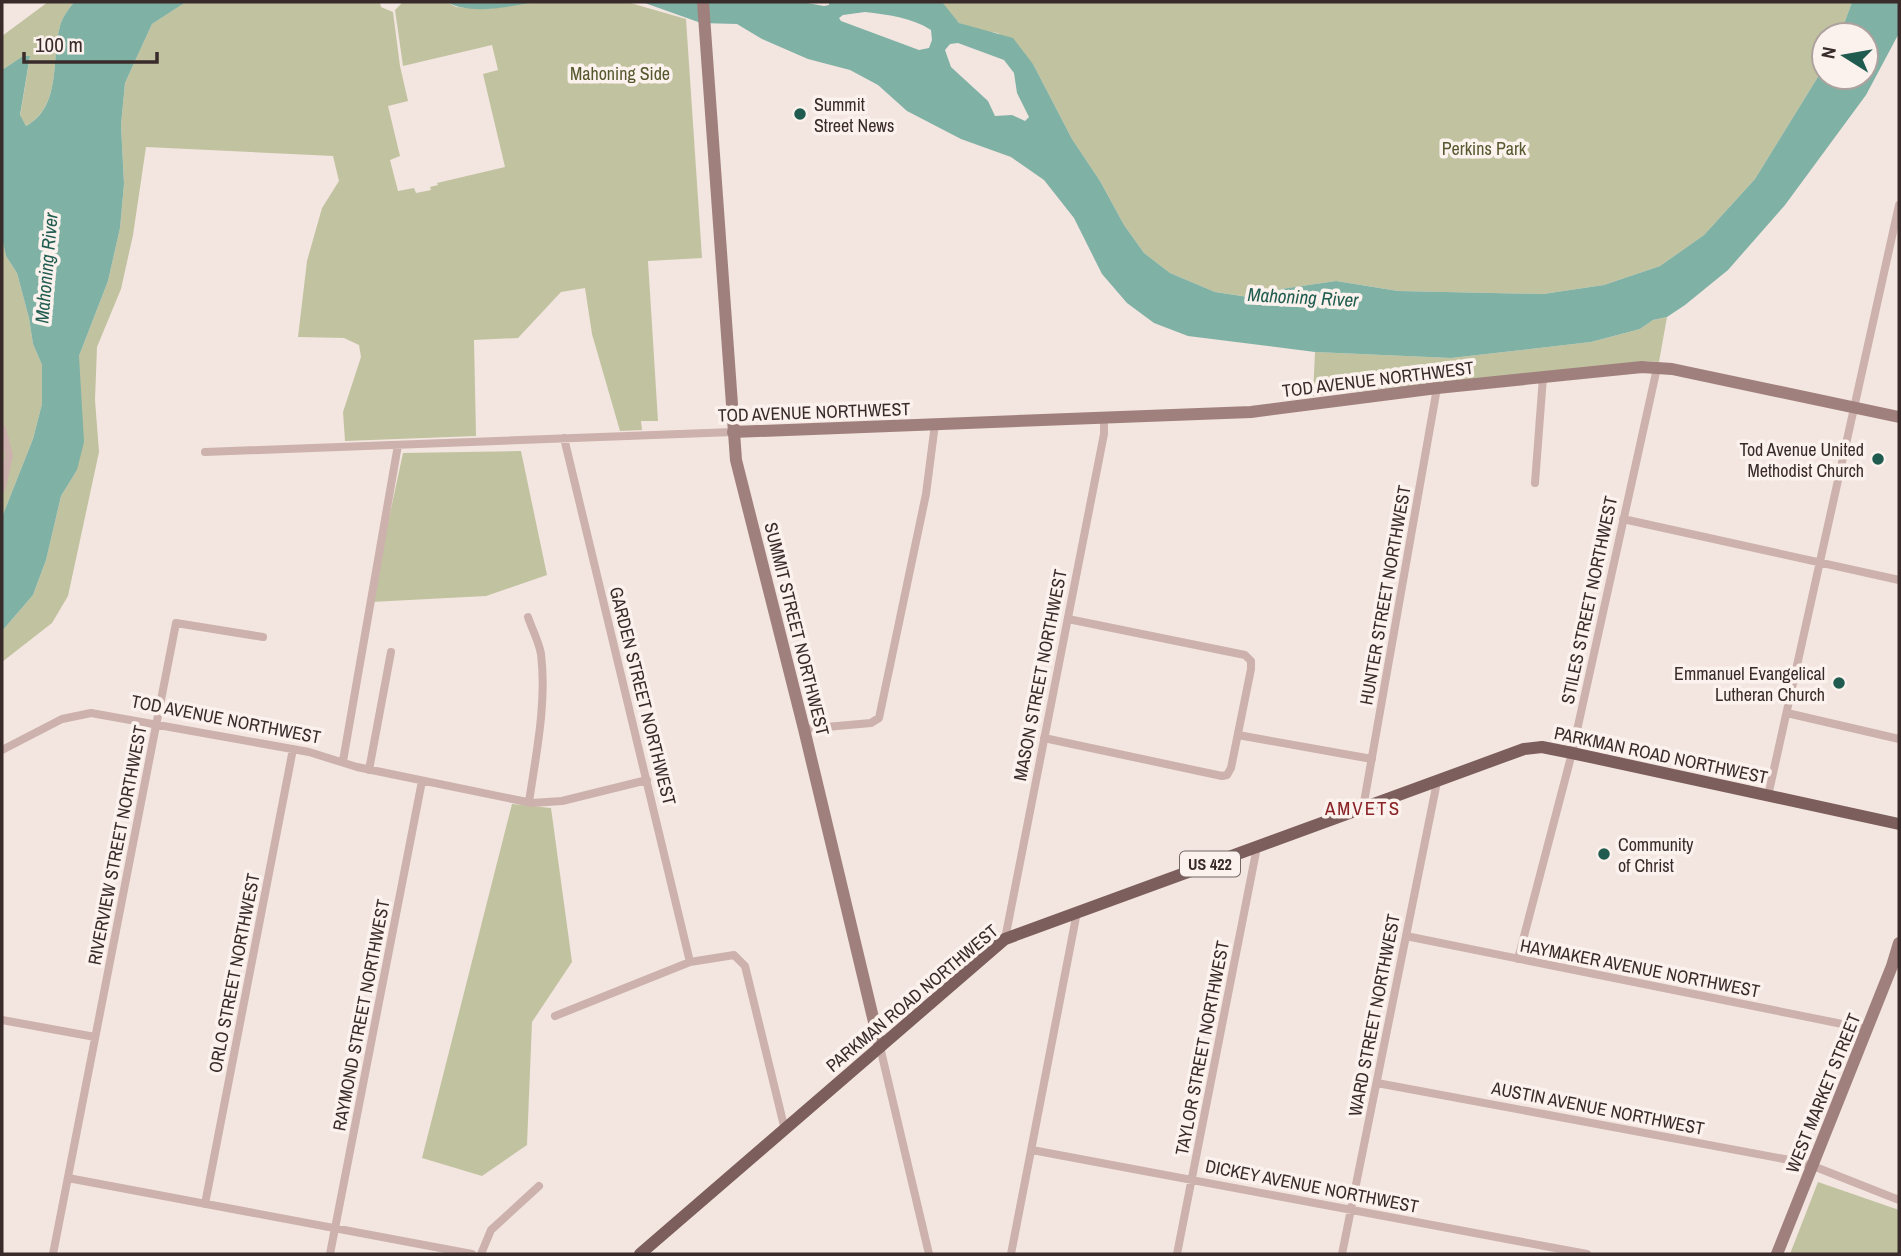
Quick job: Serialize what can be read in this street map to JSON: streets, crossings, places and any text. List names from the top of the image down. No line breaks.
{"streets":{"main road":["TOD AVENUE NORTHWEST","SUMMIT STREET NORTHWEST","PARKMAN ROAD NORTHWEST","US 422","WEST MARKET STREET"],"street":["HUNTER STREET NORTHWEST","STILES STREET NORTHWEST","MASON STREET NORTHWEST","GARDEN STREET NORTHWEST","RIVERVIEW STREET NORTHWEST","HAYMAKER AVENUE NORTHWEST","ORLO STREET NORTHWEST","RAYMOND STREET NORTHWEST","WARD STREET NORTHWEST","TAYLOR STREET NORTHWEST","AUSTIN AVENUE NORTHWEST","DICKEY AVENUE NORTHWEST"]},"crossings":[["TOD AVENUE NORTHWEST","HUNTER STREET NORTHWEST"],["TOD AVENUE NORTHWEST","STILES STREET NORTHWEST"],["TOD AVENUE NORTHWEST","SUMMIT STREET NORTHWEST"],["TOD AVENUE NORTHWEST","MASON STREET NORTHWEST"],["TOD AVENUE NORTHWEST","GARDEN STREET NORTHWEST"],["TOD AVENUE NORTHWEST","RIVERVIEW STREET NORTHWEST"],["TOD AVENUE NORTHWEST","ORLO STREET NORTHWEST"],["HUNTER STREET NORTHWEST","PARKMAN ROAD NORTHWEST"],["STILES STREET NORTHWEST","PARKMAN ROAD NORTHWEST"],["STILES STREET NORTHWEST","HAYMAKER AVENUE NORTHWEST"],["SUMMIT STREET NORTHWEST","PARKMAN ROAD NORTHWEST"],["MASON STREET NORTHWEST","PARKMAN ROAD NORTHWEST"],["PARKMAN ROAD NORTHWEST","WARD STREET NORTHWEST"],["PARKMAN ROAD NORTHWEST","TAYLOR STREET NORTHWEST"],["HAYMAKER AVENUE NORTHWEST","WARD STREET NORTHWEST"],["HAYMAKER AVENUE NORTHWEST","WEST MARKET STREET"],["WARD STREET NORTHWEST","AUSTIN AVENUE NORTHWEST"],["WARD STREET NORTHWEST","DICKEY AVENUE NORTHWEST"],["TAYLOR STREET NORTHWEST","DICKEY AVENUE NORTHWEST"],["WEST MARKET STREET","AUSTIN AVENUE NORTHWEST"]],"districts":["AMVETS"],"water":["Mahoning River"],"parks":["Mahoning Side","Perkins Park"],"places":["Summit Street News","Tod Avenue United Methodist Church","Emmanuel Evangelical Lutheran Church","Community of Christ"],"scale_bar":"100 m","north":"left"}
